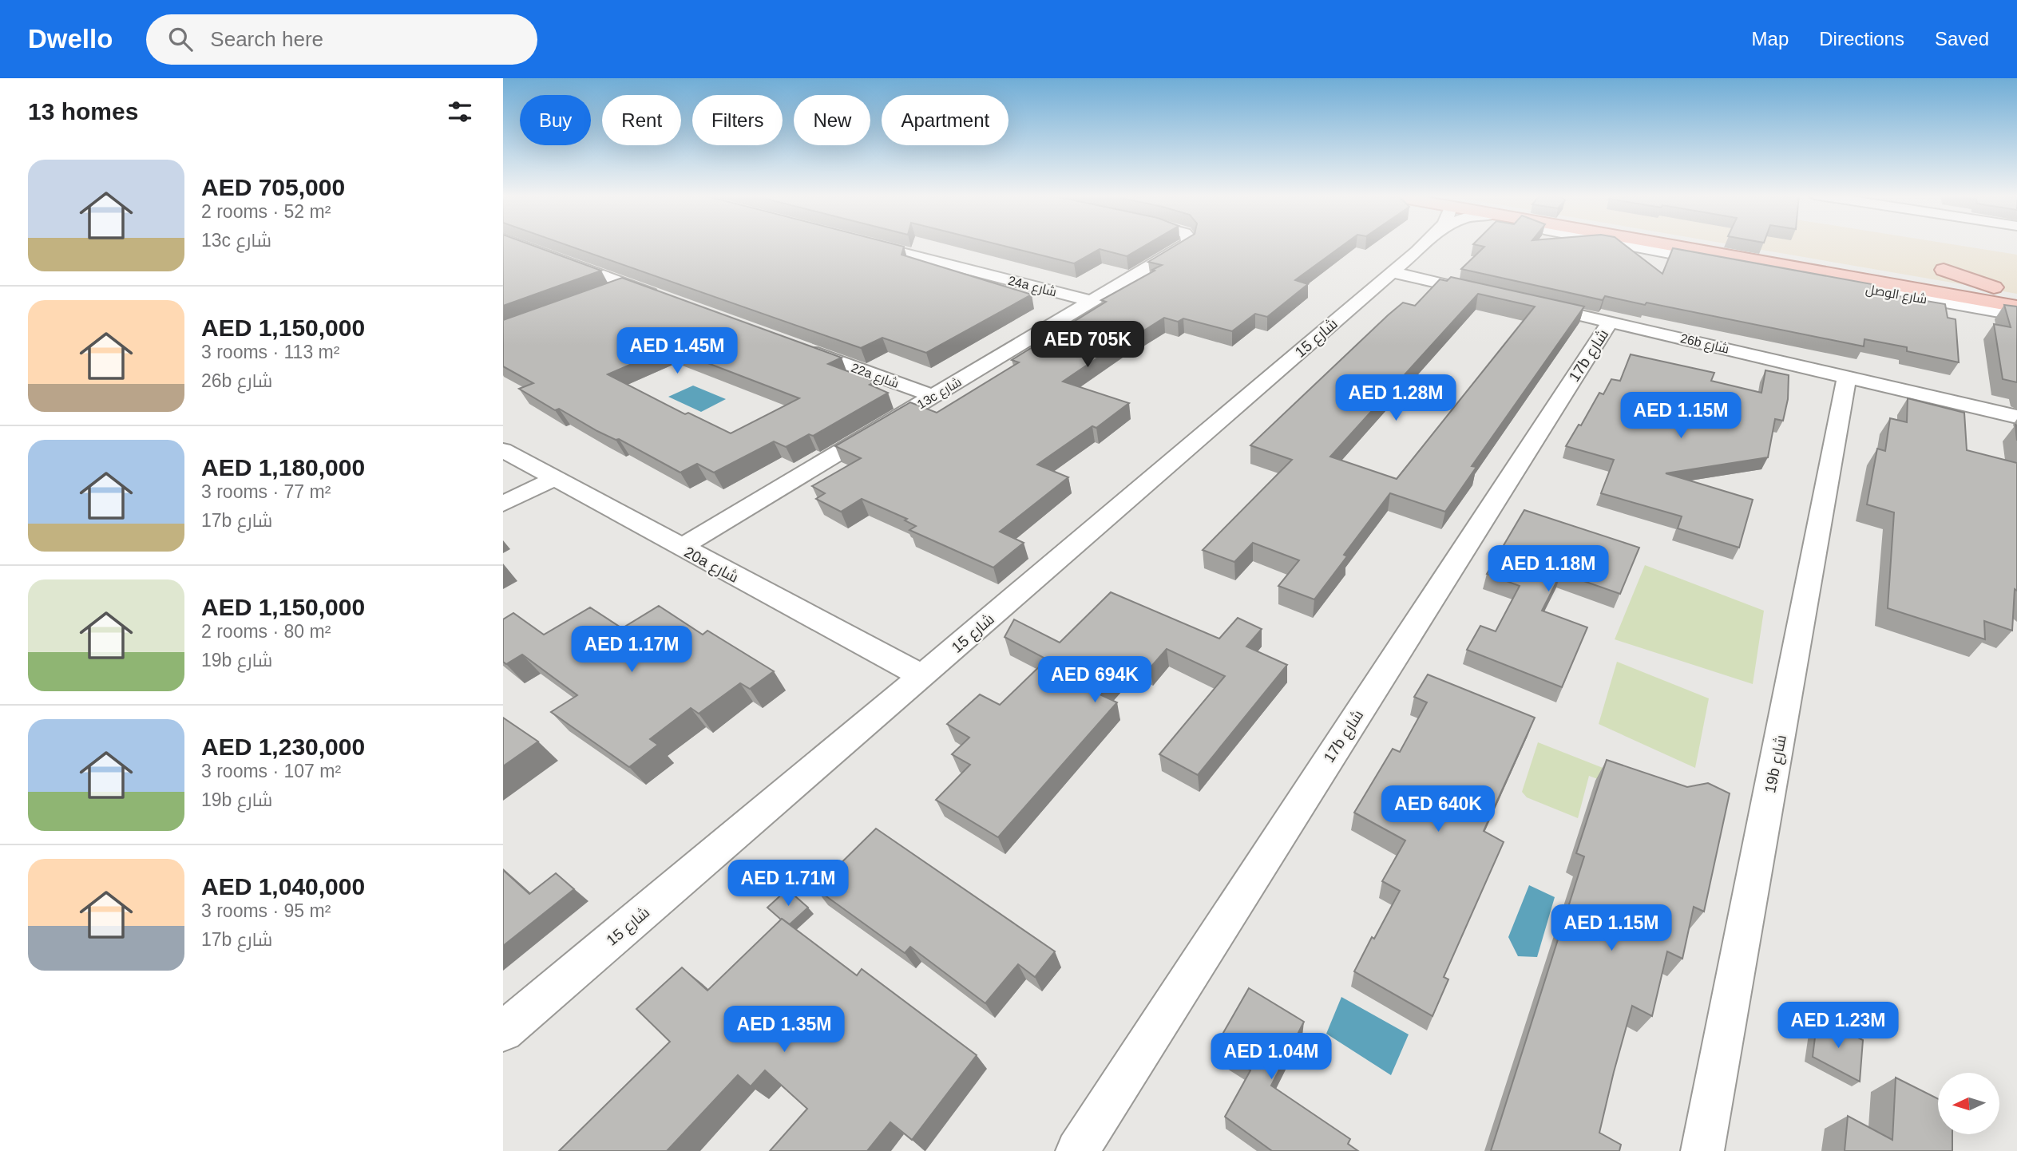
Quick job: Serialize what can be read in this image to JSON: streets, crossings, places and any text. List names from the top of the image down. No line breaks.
{"streets":{"main road":["شارع الوصل"],"street":["24a شارع","شارع 15","26b شارع","17b شارع","22a شارع","13c شارع","20a شارع","19b شارع"]},"crossings":[["24a شارع","13c شارع"],["شارع 15","20a شارع"],["26b شارع","17b شارع"],["26b شارع","19b شارع"],["22a شارع","13c شارع"],["13c شارع","20a شارع"]],"north":"left","page":{"header":"Dwello","search":"Search here","nav":["Map","Directions","Saved"],"heading":"13 homes","chip":["Buy","Rent","Filters","New","Apartment"],"list":[{"name":"AED 705,000","note":"2 rooms · 52 m² · 13c شارع"},{"name":"AED 1,150,000","note":"3 rooms · 113 m² · 26b شارع"},{"name":"AED 1,180,000","note":"3 rooms · 77 m² · 17b شارع"},{"name":"AED 1,150,000","note":"2 rooms · 80 m² · 19b شارع"},{"name":"AED 1,230,000","note":"3 rooms · 107 m² · 19b شارع"},{"name":"AED 1,040,000","note":"3 rooms · 95 m² · 17b شارع"}],"price":["AED 705K","AED 1.45M","AED 1.28M","AED 1.15M","AED 1.18M","AED 1.17M","AED 694K","AED 640K","AED 1.71M","AED 1.15M","AED 1.23M","AED 1.35M","AED 1.04M"]}}
